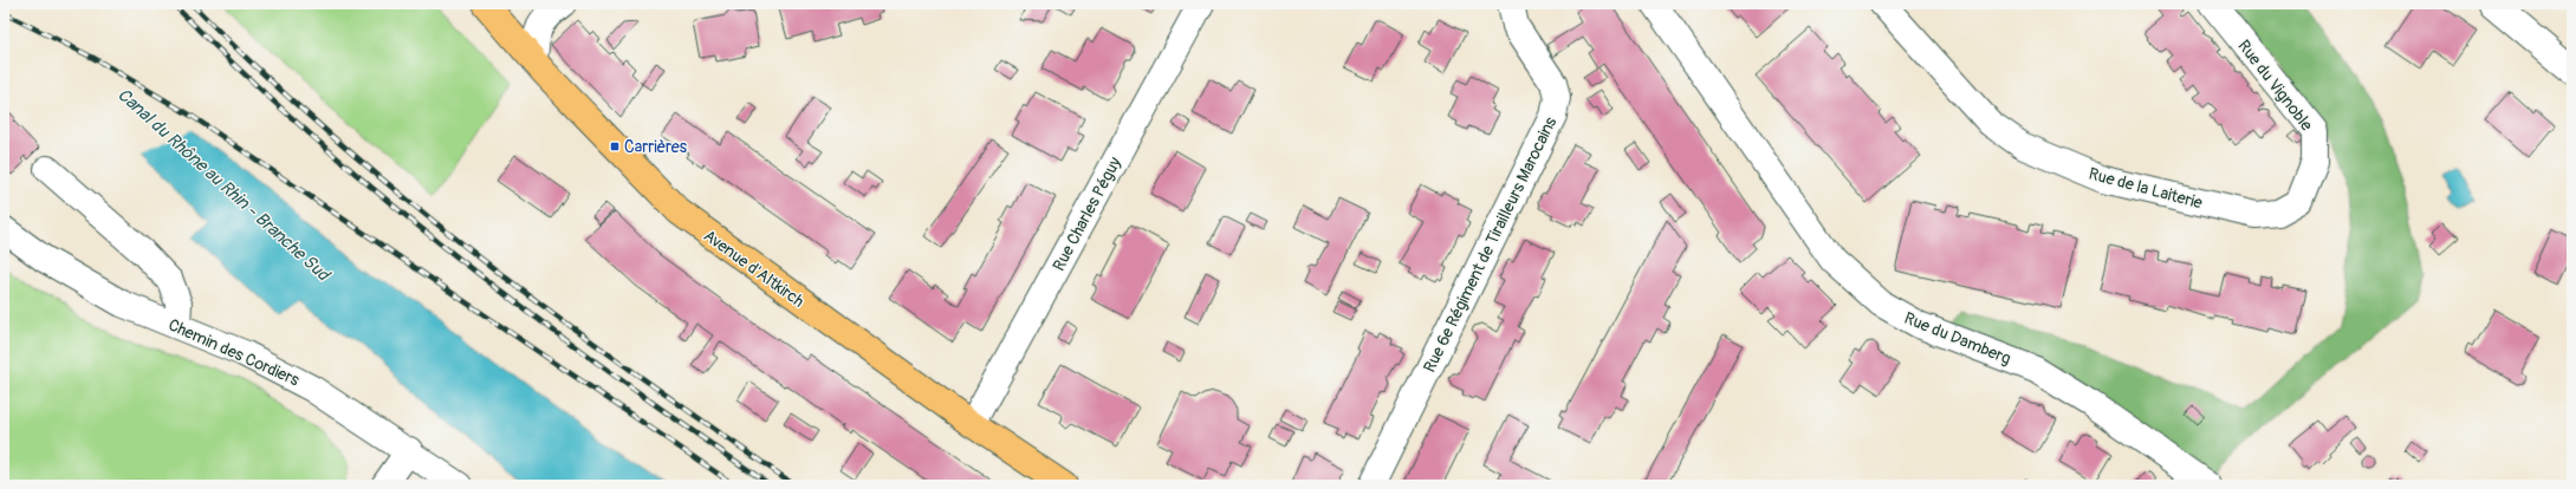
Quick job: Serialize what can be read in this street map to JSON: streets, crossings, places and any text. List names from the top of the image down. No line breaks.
{"streets":{"main road":["Avenue d'Altkirch"],"street":["Rue du Vignoble","Rue de la Laiterie","Rue Charles Péguy","Rue 6e Régiment de Tirailleurs Marocains","Rue du Damberg","Chemin des Cordiers"]},"crossings":[["Rue du Vignoble","Rue de la Laiterie"],["Rue Charles Péguy","Avenue d'Altkirch"]],"water":["Canal du Rhône au Rhin - Branche Sud"],"places":{"transit":["Carrières"]}}
